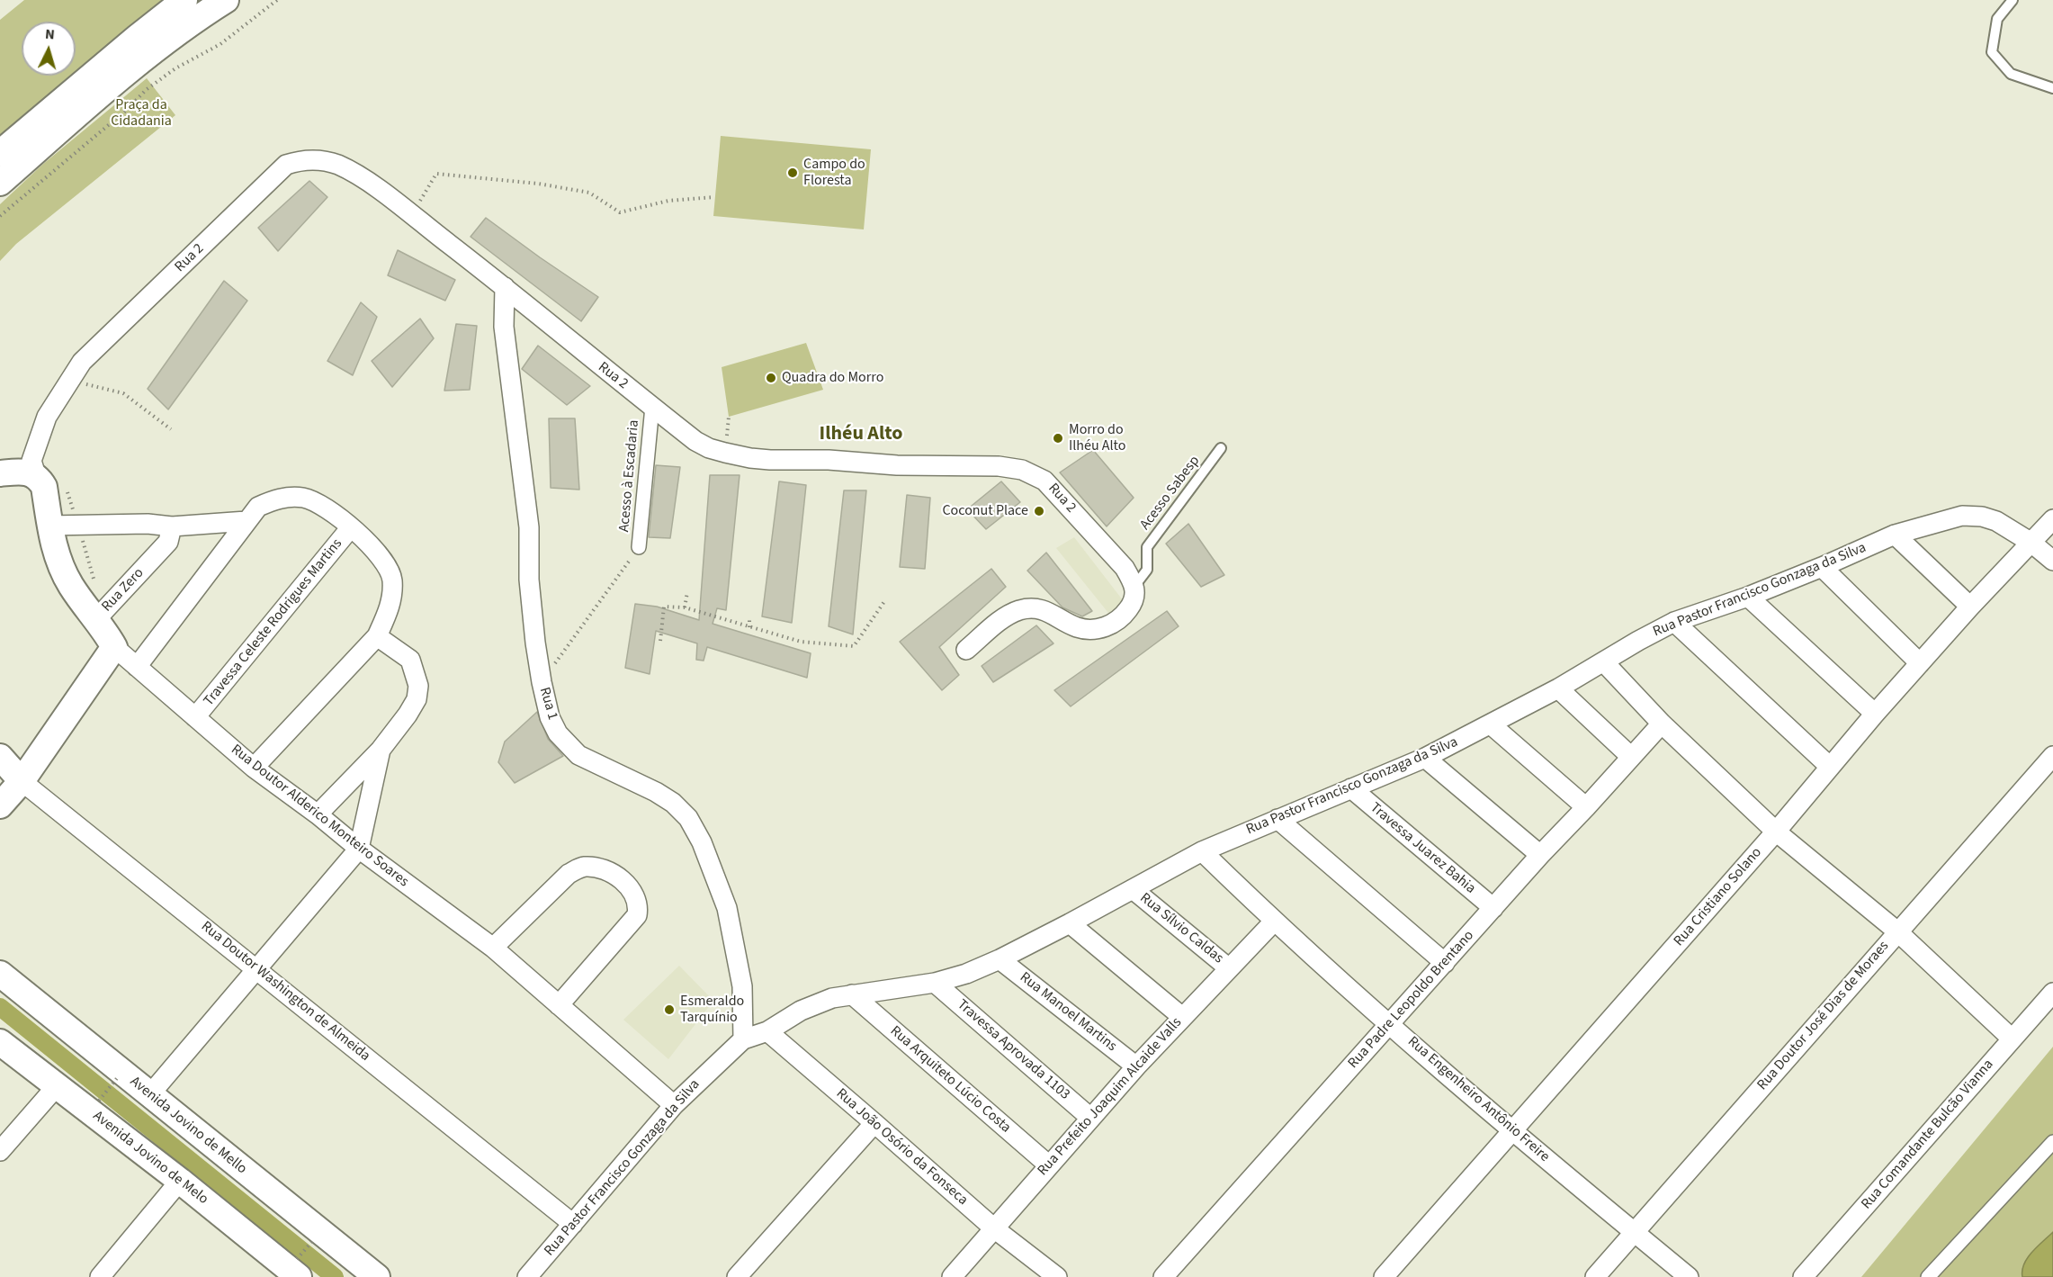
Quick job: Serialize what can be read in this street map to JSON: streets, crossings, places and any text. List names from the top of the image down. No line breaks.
{"streets":{"main road":["Rua Doutor Alderico Monteiro Soares","Rua Doutor Washington de Almeida","Avenida Jovino de Mello","Avenida Jovino de Melo"],"street":["Rua 2","Acesso à Escadaria","Rua Zero","Rua Pastor Francisco Gonzaga da Silva","Travessa Celeste Rodrigues Martins","Rua 1","Travessa Juarez Bahia","Rua Cristiano Solano","Rua Sílvio Caldas","Rua Padre Leopoldo Brentano","Rua Manoel Martins","Rua Doutor José Dias de Moraes","Travessa Aprovada 1103","Rua Arquiteto Lúcio Costa","Rua Prefeito Joaquim Alcaide Valls","Rua Engenheiro Antônio Freire","Rua Comandante Bulcão Vianna","Rua João Osório da Fonseca"],"lane":["Acesso Sabesp"]},"crossings":[["Rua 2","Acesso à Escadaria"],["Rua 2","Acesso Sabesp"],["Rua 2","Rua 1"],["Rua 2","Rua Doutor Alderico Monteiro Soares"],["Rua Zero","Rua Doutor Alderico Monteiro Soares"],["Rua Pastor Francisco Gonzaga da Silva","Rua 1"],["Rua Pastor Francisco Gonzaga da Silva","Rua Doutor Alderico Monteiro Soares"],["Rua Pastor Francisco Gonzaga da Silva","Travessa Juarez Bahia"],["Rua Pastor Francisco Gonzaga da Silva","Rua Cristiano Solano"],["Rua Pastor Francisco Gonzaga da Silva","Rua Sílvio Caldas"],["Rua Pastor Francisco Gonzaga da Silva","Rua Doutor Washington de Almeida"],["Rua Pastor Francisco Gonzaga da Silva","Rua Manoel Martins"],["Rua Pastor Francisco Gonzaga da Silva","Travessa Aprovada 1103"],["Rua Pastor Francisco Gonzaga da Silva","Rua Arquiteto Lúcio Costa"],["Rua Pastor Francisco Gonzaga da Silva","Rua Engenheiro Antônio Freire"],["Rua Pastor Francisco Gonzaga da Silva","Rua João Osório da Fonseca"],["Travessa Celeste Rodrigues Martins","Rua Doutor Alderico Monteiro Soares"],["Travessa Juarez Bahia","Rua Padre Leopoldo Brentano"],["Rua Cristiano Solano","Rua Engenheiro Antônio Freire"],["Rua Sílvio Caldas","Rua Prefeito Joaquim Alcaide Valls"],["Rua Padre Leopoldo Brentano","Rua Engenheiro Antônio Freire"],["Rua Manoel Martins","Rua Prefeito Joaquim Alcaide Valls"],["Rua Doutor José Dias de Moraes","Rua Engenheiro Antônio Freire"],["Travessa Aprovada 1103","Rua Prefeito Joaquim Alcaide Valls"],["Rua Arquiteto Lúcio Costa","Rua Prefeito Joaquim Alcaide Valls"],["Rua Prefeito Joaquim Alcaide Valls","Rua Engenheiro Antônio Freire"],["Rua Prefeito Joaquim Alcaide Valls","Rua João Osório da Fonseca"]],"districts":["Ilhéu Alto"],"parks":["Praça da Cidadania"],"places":["Campo do Floresta","Quadra do Morro","Morro do Ilhéu Alto","Coconut Place","Esmeraldo Tarquínio"],"north":"top"}
